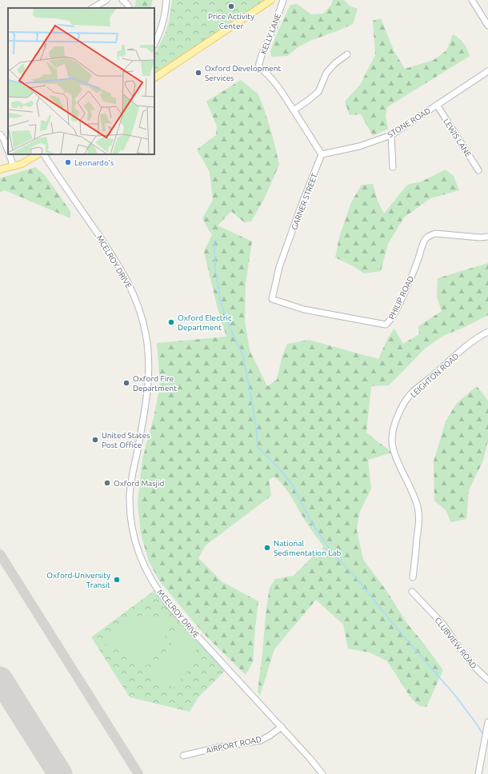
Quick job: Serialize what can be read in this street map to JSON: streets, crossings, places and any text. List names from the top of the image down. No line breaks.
{"streets":{"street":["KELLY LANE","STONE ROAD","LEWIS LANE","GARNER STREET","MCELROY DRIVE","PHILIP ROAD","LEIGHTON ROAD","CLUBVIEW ROAD","AIRPORT ROAD"]},"crossings":[["STONE ROAD","LEWIS LANE"],["STONE ROAD","GARNER STREET"],["GARNER STREET","PHILIP ROAD"],["MCELROY DRIVE","AIRPORT ROAD"]],"places":["Price Activity Center","Oxford Development Services","Leonardo's","Oxford Electric Department","Oxford Fire Department","United States Post Office","Oxford Masjid","National Sedimentation Lab","Oxford-University Transit"]}
